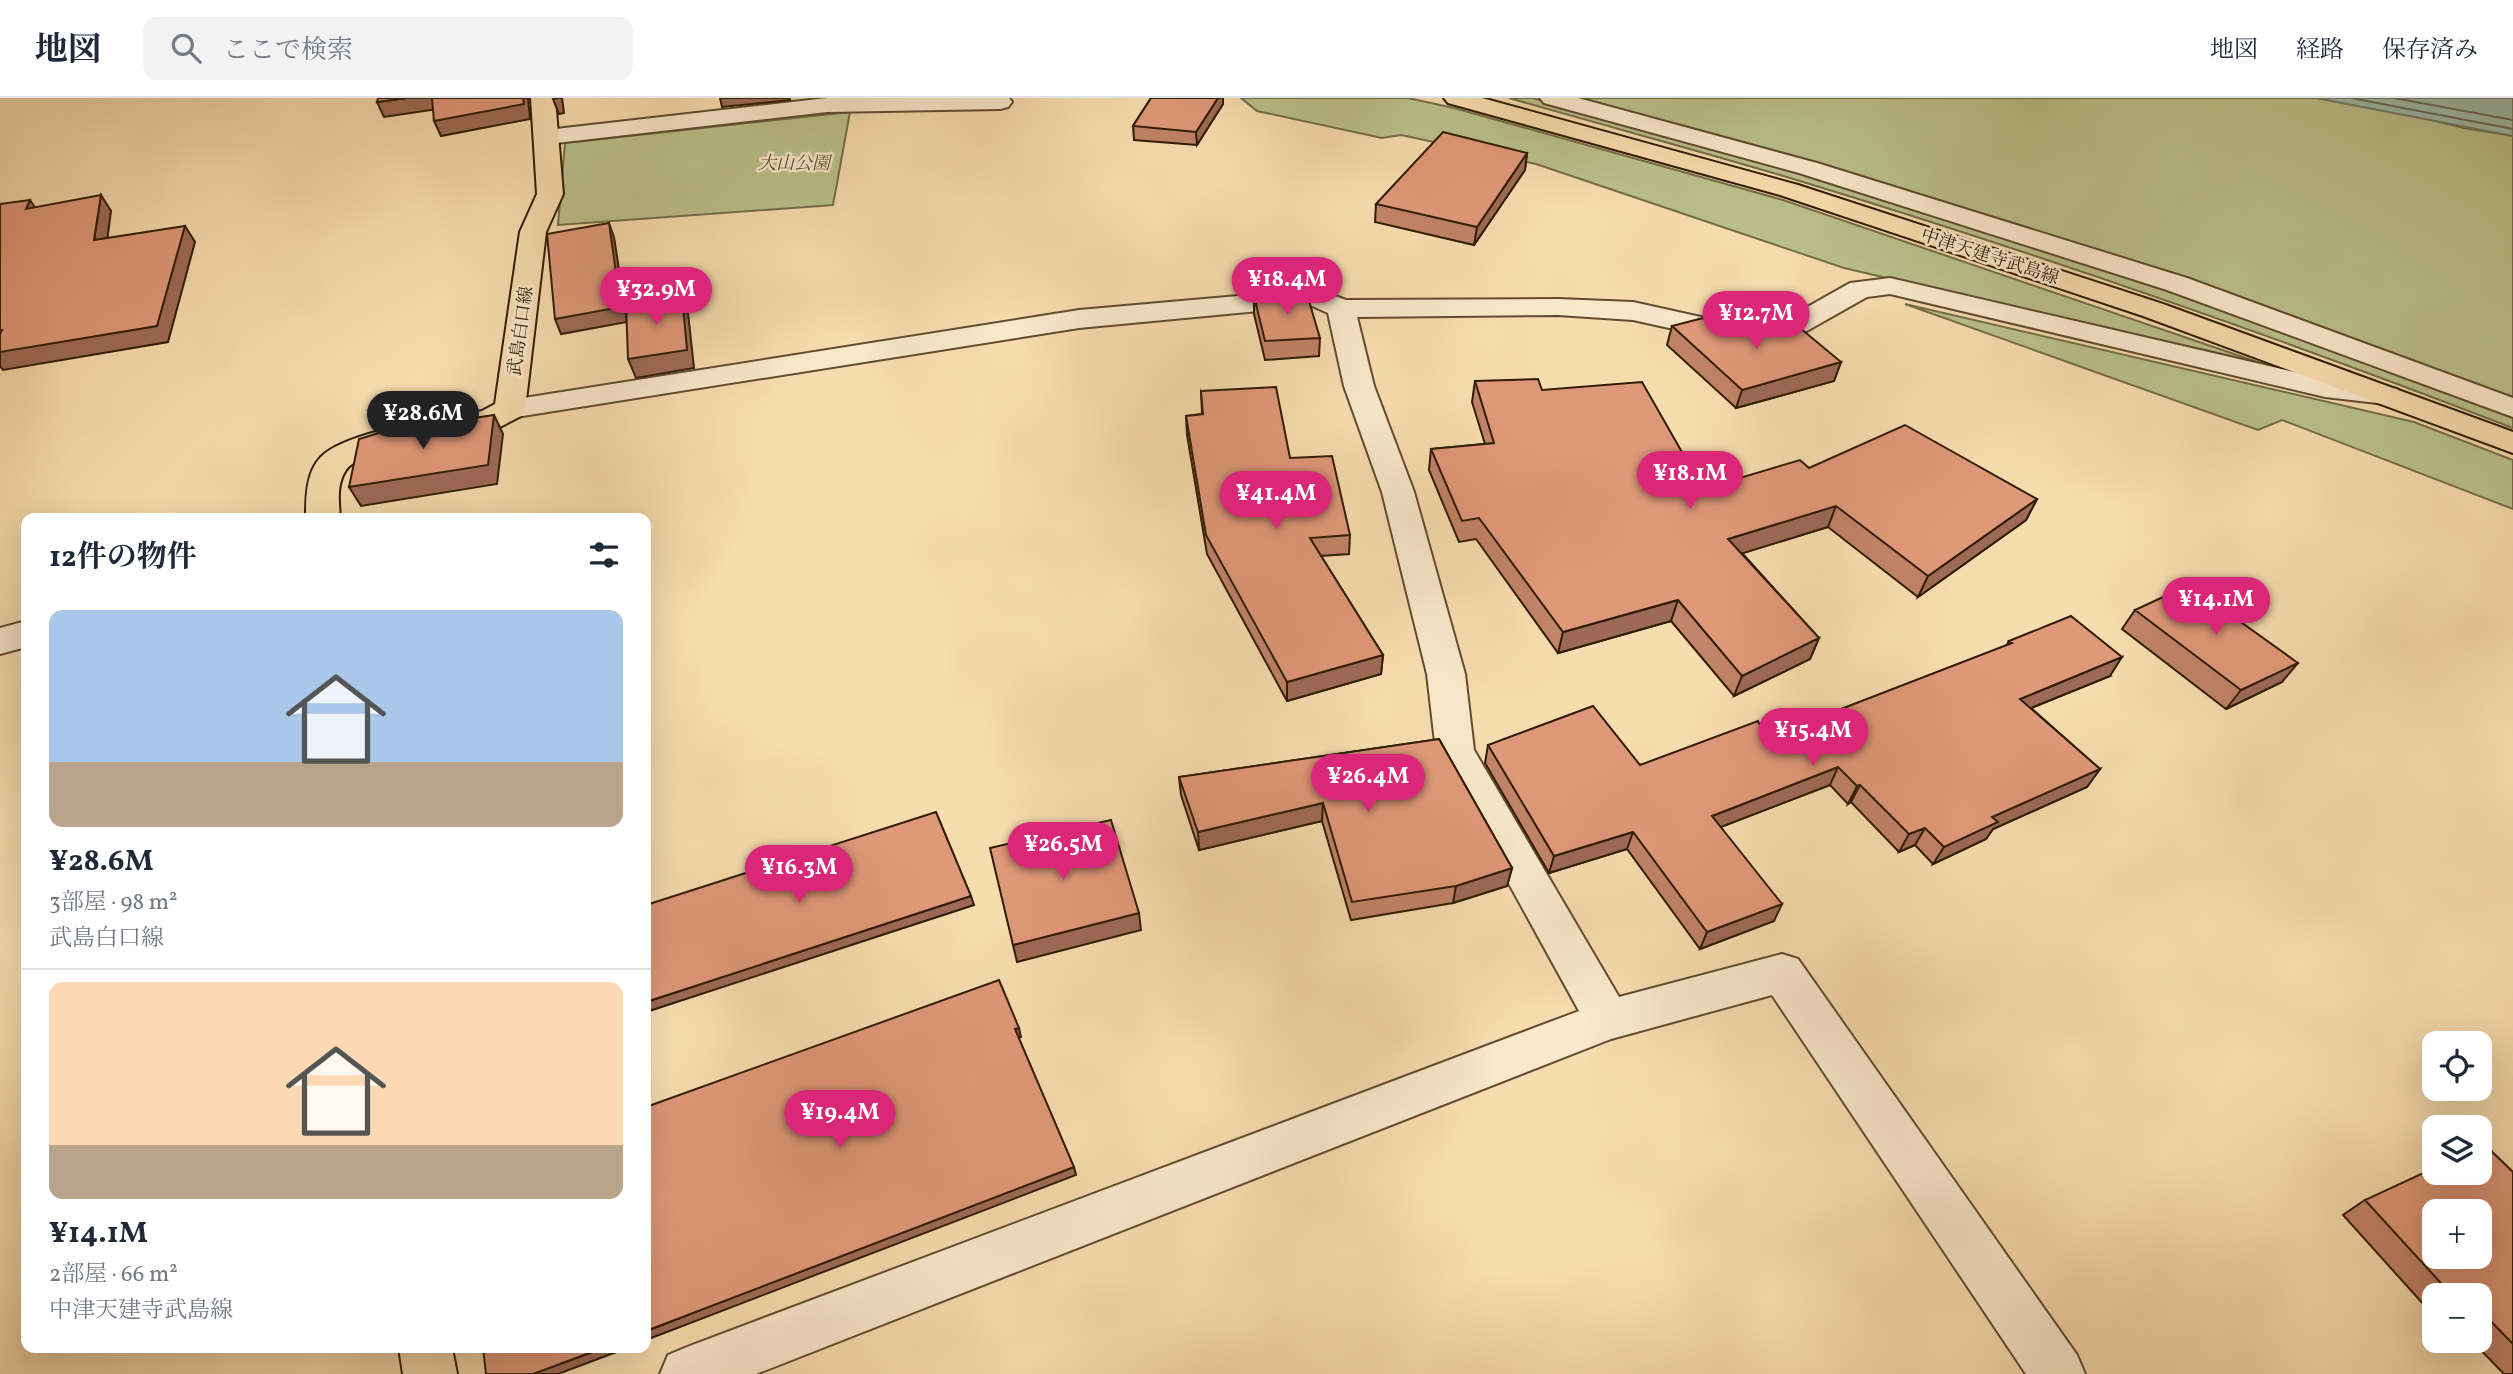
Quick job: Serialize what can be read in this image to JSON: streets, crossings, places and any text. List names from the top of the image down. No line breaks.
{"streets":{"main road":["中津天建寺武島線","武島白口線"]},"parks":["大山公園"],"page":{"header":"地図","search":"ここで検索","nav":["地図","経路","保存済み"],"price":["¥18.4M","¥32.9M","¥12.7M","¥28.6M","¥18.1M","¥41.4M","¥14.1M","¥15.4M","¥26.4M","¥26.5M","¥16.3M","¥19.4M"],"heading":"12件の物件","list":[{"name":"¥28.6M","note":"3部屋 · 98 m² · 武島白口線"},{"name":"¥14.1M","note":"2部屋 · 66 m² · 中津天建寺武島線"}],"map_buttons":["+","−"]}}
